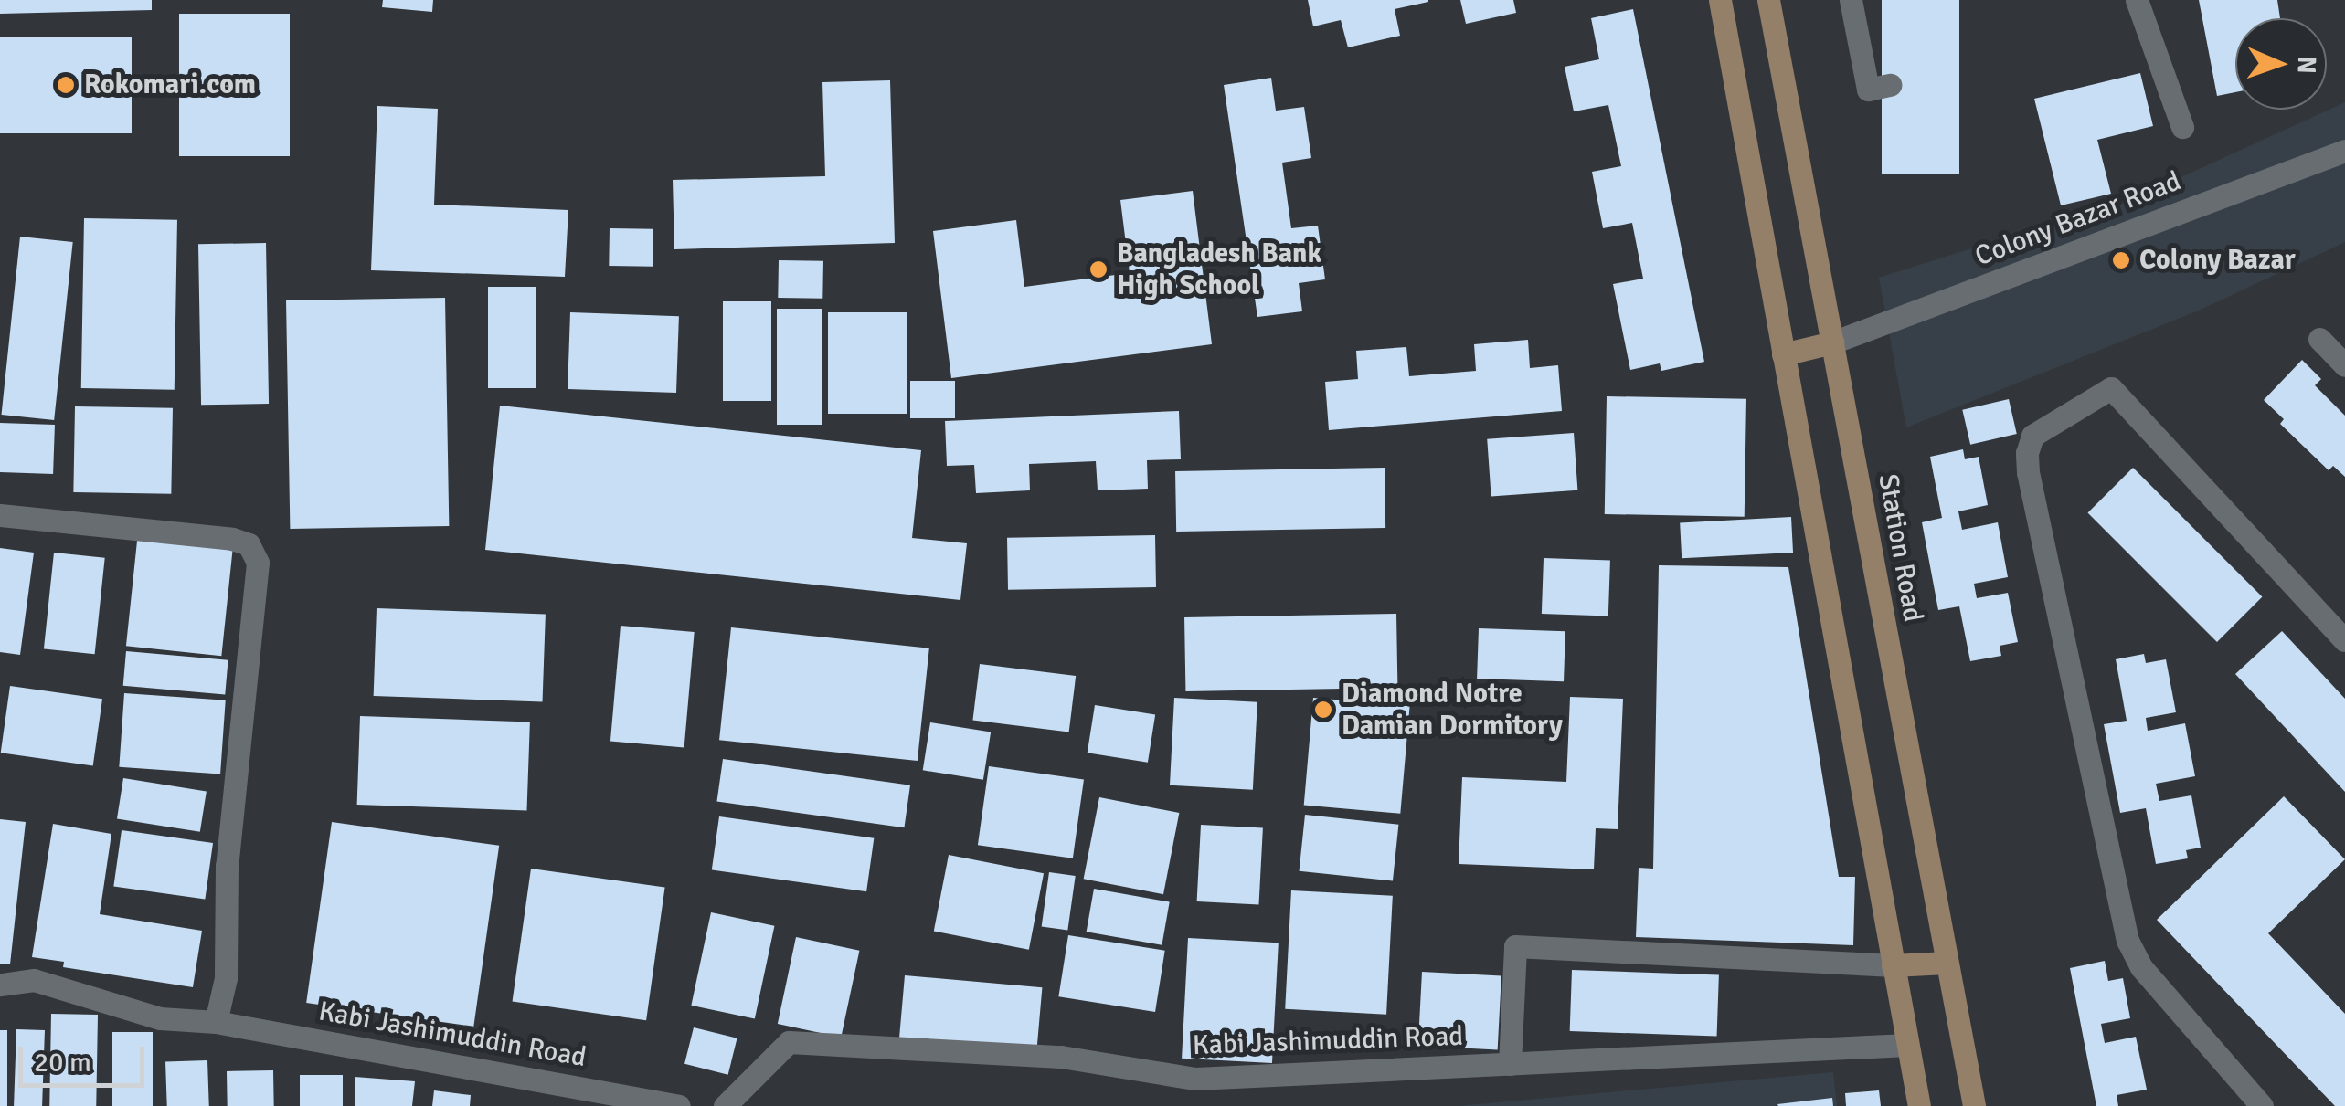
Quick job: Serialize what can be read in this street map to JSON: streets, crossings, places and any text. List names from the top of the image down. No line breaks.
{"streets":{"main road":["Station Road"],"street":["Colony Bazar Road","Kabi Jashimuddin Road"]},"crossings":[["Colony Bazar Road","Station Road"]],"places":["Rokomari.com","Colony Bazar","Bangladesh Bank High School","Diamond Notre Damian Dormitory"],"scale_bar":"20 m","north":"right"}
